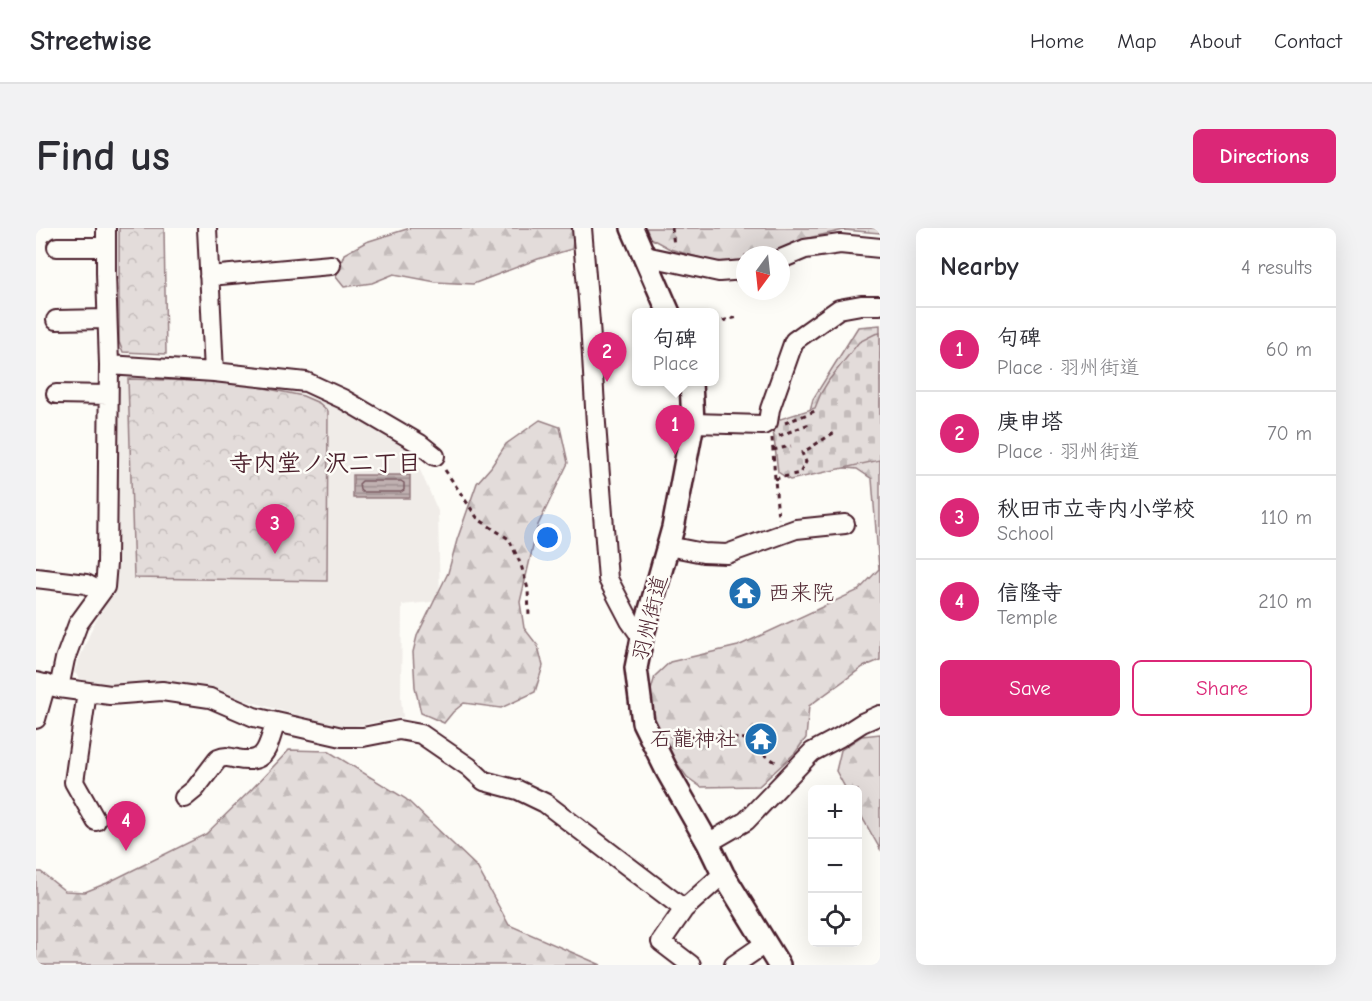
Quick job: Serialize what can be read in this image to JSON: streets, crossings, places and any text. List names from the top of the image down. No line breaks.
{"streets":{"street":["羽州街道"]},"districts":["寺内堂ノ沢二丁目"],"places":{"temple":["西来院","石龍神社"]},"north":"bottom","page":{"header":"Streetwise","nav":["Home","Map","About","Contact"],"buttons":["Directions",["Save","Share"]],"title":"Find us","heading":["Nearby","4 results"],"list":[{"mark":"1","name":"句碑","note":"Place · 羽州街道","value":"60 m"},{"mark":"2","name":"庚申塔","note":"Place · 羽州街道","value":"70 m"},{"mark":"3","name":"秋田市立寺内小学校","note":"School","value":"110 m"},{"mark":"4","name":"信隆寺","note":"Temple","value":"210 m"}],"popup":["句碑","Place"],"pins":["2","1","3","4"],"map_buttons":["+","−"]}}
